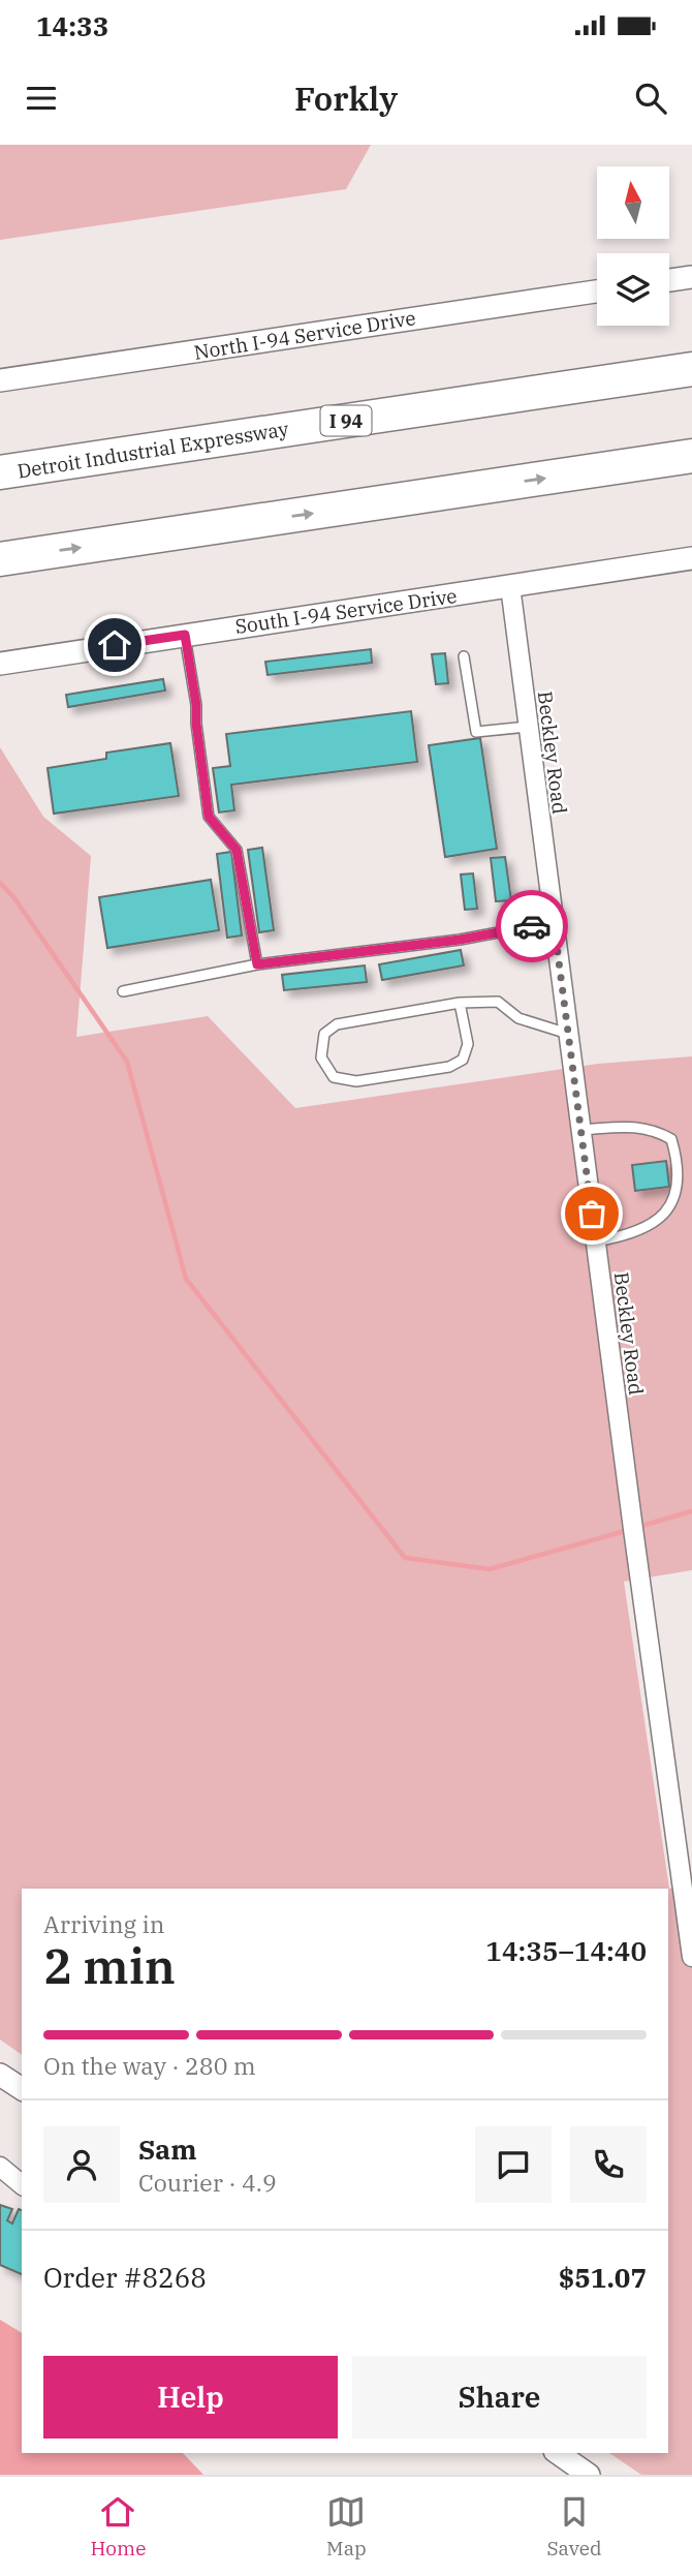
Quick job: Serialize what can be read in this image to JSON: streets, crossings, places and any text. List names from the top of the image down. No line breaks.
{"streets":{"highway":["I 94","Detroit Industrial Expressway"],"street":["North I-94 Service Drive","South I-94 Service Drive","Beckley Road"]},"crossings":[["South I-94 Service Drive","Beckley Road"]],"north":"top","page":{"status":"14:33","header":"Forkly","heading":["2 min","Arriving in","14:35–14:40"],"panel":["Sam","Courier · 4.9","Order #8268","$51.07"],"bar":"On the way · 280 m","buttons":["Help","Share"],"tabs":["Home","Map","Saved"]}}
